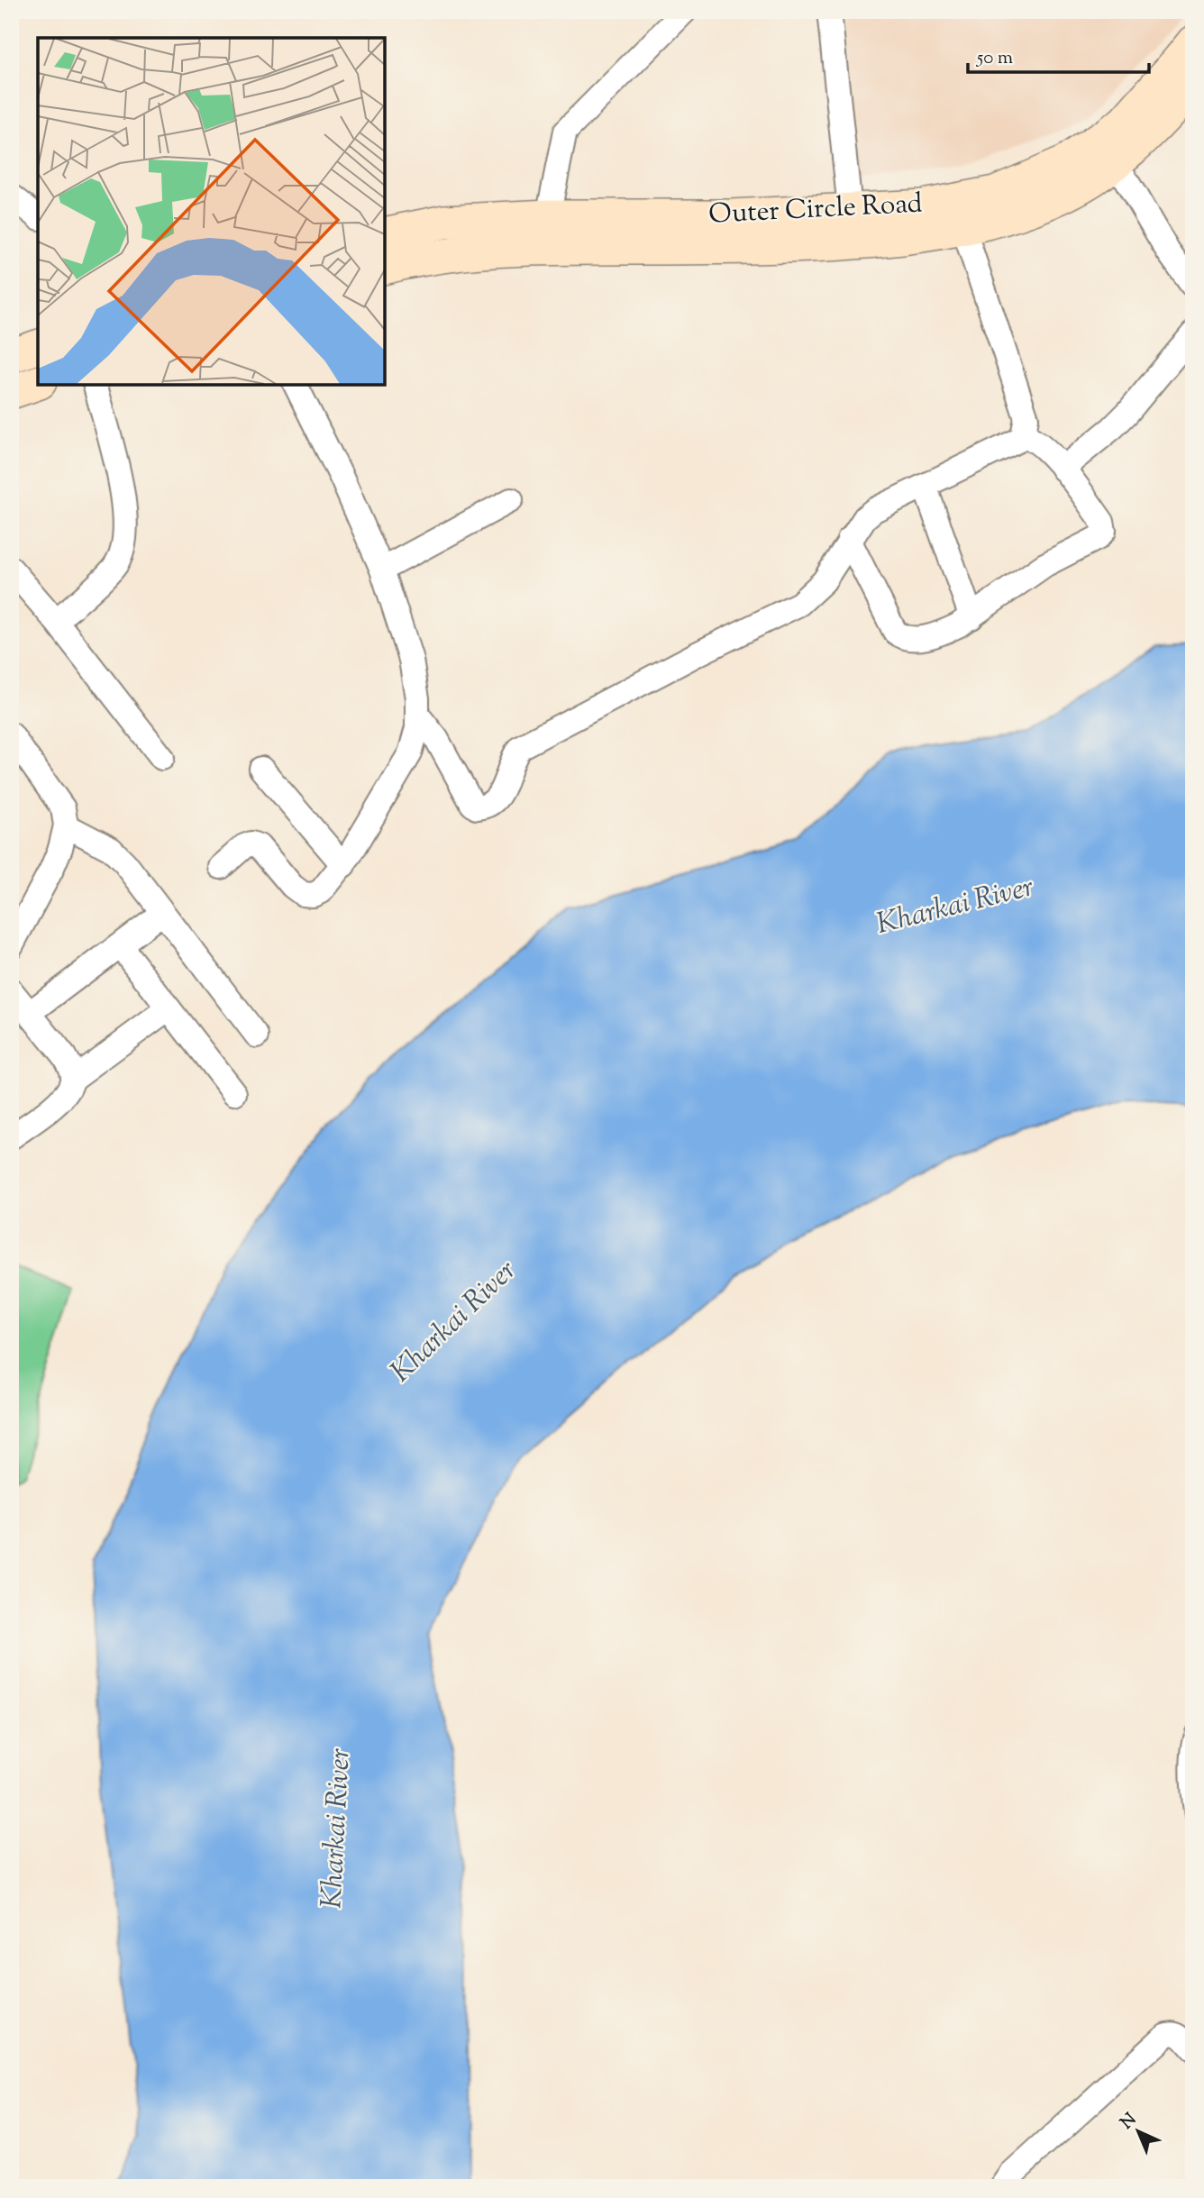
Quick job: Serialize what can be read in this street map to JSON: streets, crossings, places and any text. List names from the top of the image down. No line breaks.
{"streets":{"main road":["Outer Circle Road"]},"water":["Kharkai River"],"scale_bar":"50 m","north":"top left"}
